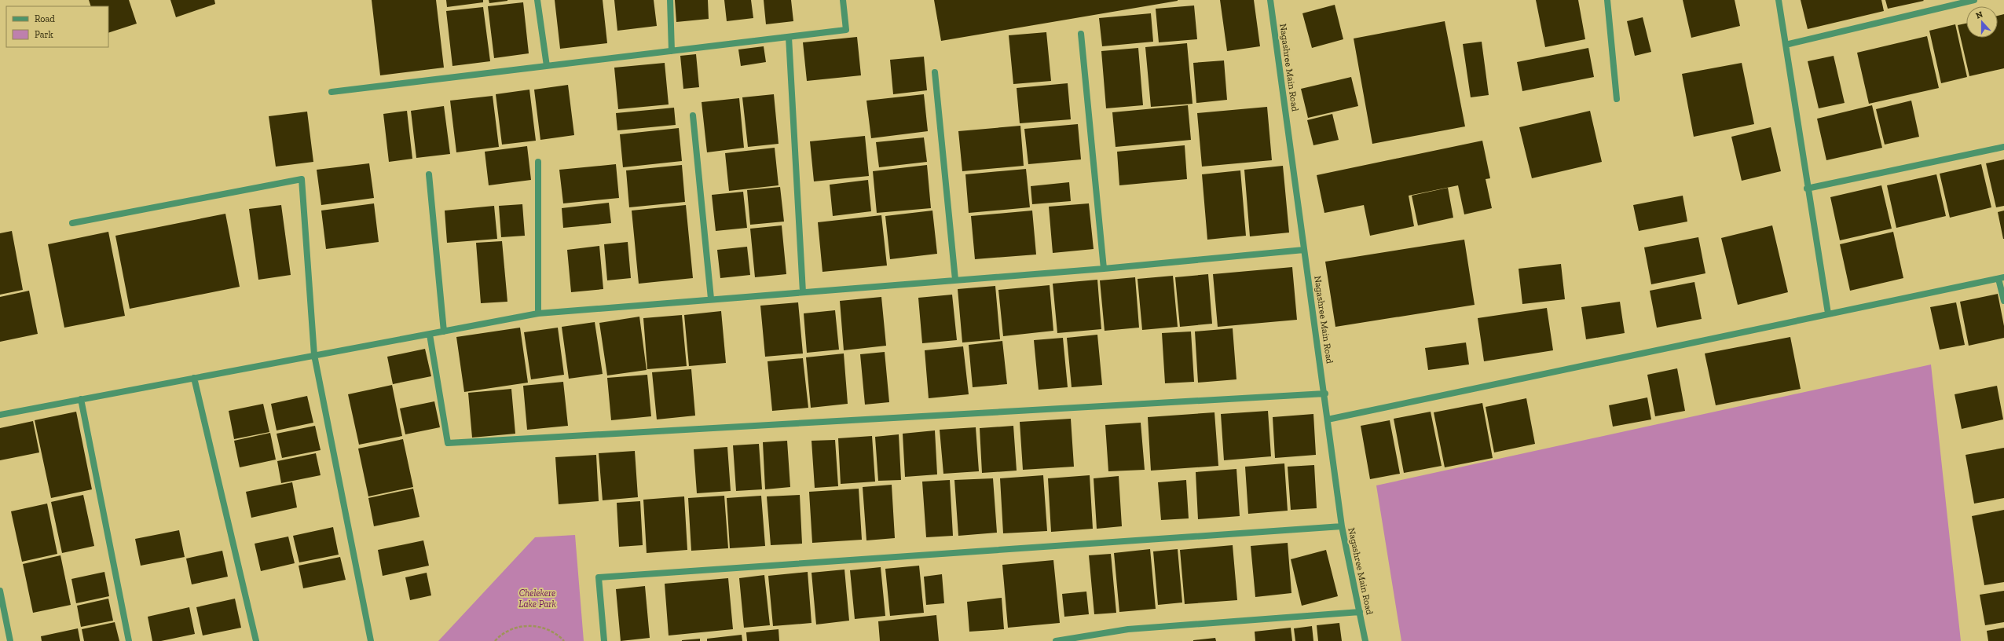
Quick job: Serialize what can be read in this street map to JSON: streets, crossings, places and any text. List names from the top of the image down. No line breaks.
{"streets":{"street":["Nagashree Main Road"]},"parks":["Chelekere Lake Park"],"legend":["Road","Park"],"north":"top"}
